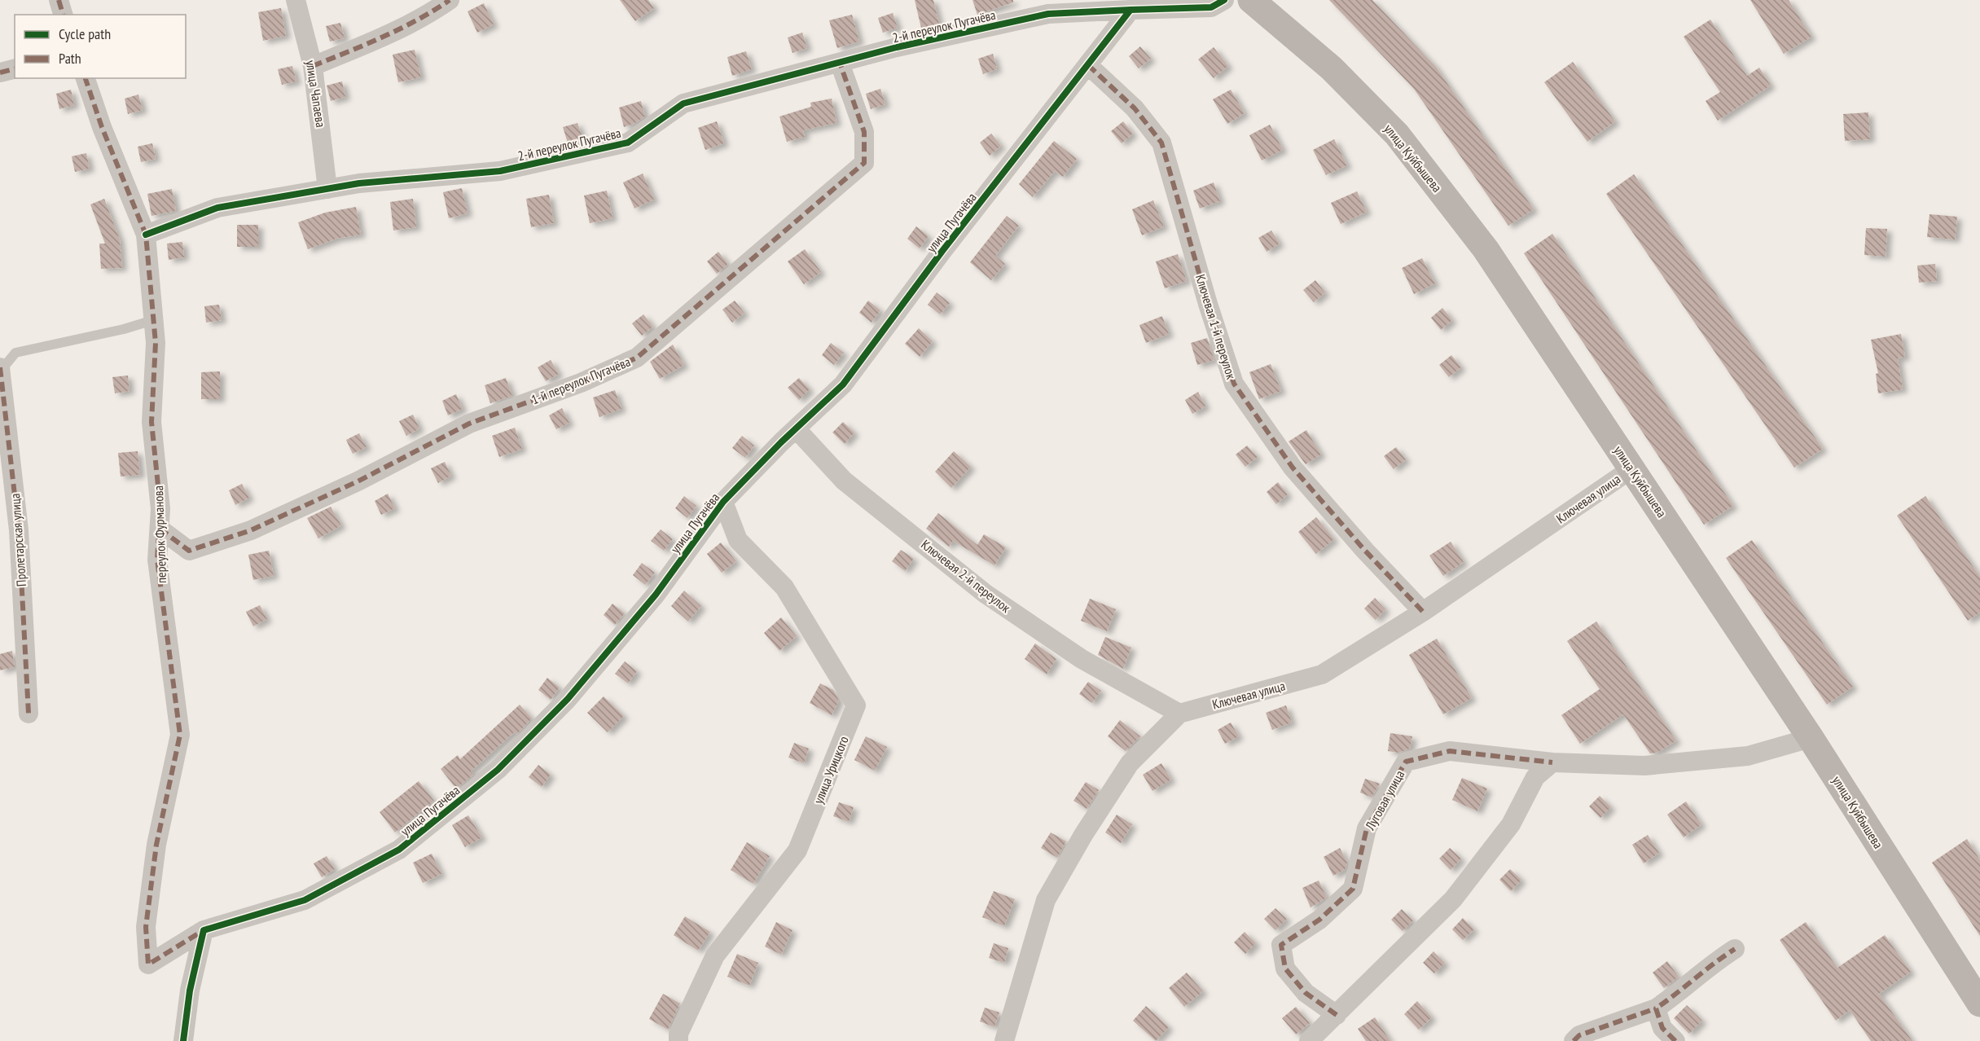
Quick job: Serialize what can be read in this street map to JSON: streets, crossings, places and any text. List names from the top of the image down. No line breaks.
{"streets":{"main road":["улица Куйбышева"],"street":["2-й переулок Пугачёва","улица Чапаева","улица Пугачёва","Ключевая 1-й переулок","1-й переулок Пугачёва","Ключевая улица","переулок Фурманова","Пролетарская улица","Ключевая 2-й переулок","улица Урицкого","Луговая улица"]},"crossings":[["2-й переулок Пугачёва","улица Чапаева"],["2-й переулок Пугачёва","улица Пугачёва"],["2-й переулок Пугачёва","1-й переулок Пугачёва"],["2-й переулок Пугачёва","переулок Фурманова"],["улица Куйбышева","Ключевая улица"],["улица Куйбышева","Луговая улица"],["улица Пугачёва","Ключевая 1-й переулок"],["улица Пугачёва","переулок Фурманова"],["улица Пугачёва","Ключевая 2-й переулок"],["улица Пугачёва","улица Урицкого"],["Ключевая 1-й переулок","Ключевая улица"],["1-й переулок Пугачёва","переулок Фурманова"],["Ключевая улица","Ключевая 2-й переулок"]],"legend":["Cycle path","Path"]}
